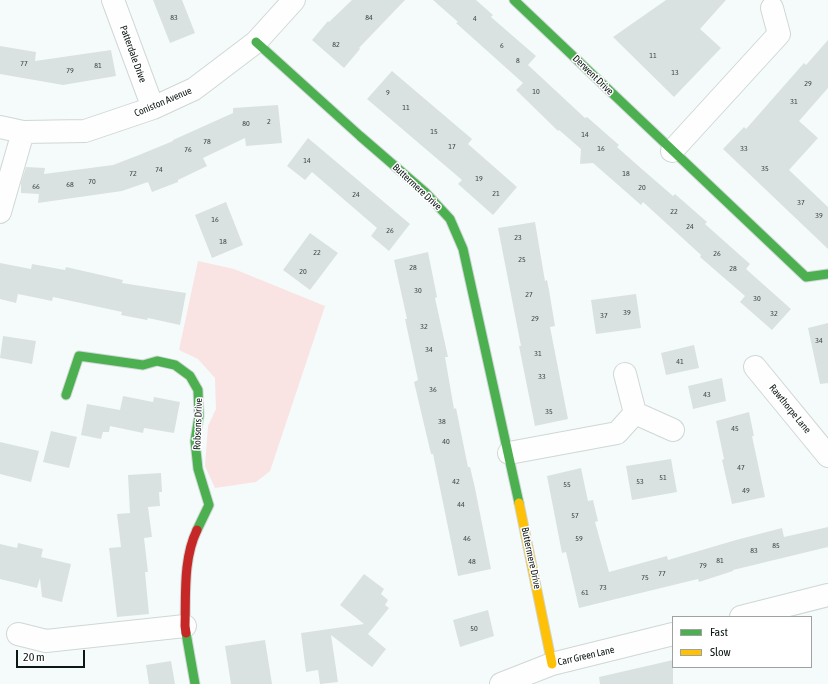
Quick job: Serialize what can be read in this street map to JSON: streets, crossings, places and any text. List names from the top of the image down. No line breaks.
{"streets":{"street":["Patterdale Drive","Derwent Drive","Coniston Avenue","Buttermere Drive","Rawthorpe Lane","Robsons Drive","Carr Green Lane"]},"crossings":[["Patterdale Drive","Coniston Avenue"],["Coniston Avenue","Buttermere Drive"],["Buttermere Drive","Carr Green Lane"]],"house_numbers":["83","84","4","82","6","11","8","77","81","79","13","29","10","9","31","11","2","80","15","14","78","17","16","33","76","14","35","74","72","18","19","70","68","66","20","21","24","37","22","39","16","24","26","23","18","22","26","25","28","28","20","30","27","30","39","32","37","29","32","34","34","31","41","33","36","43","35","38","45","40","47","51","42","53","55","49","44","57","46","59","85","83","81","48","79","77","75","73","61","50"],"legend":["Fast","Slow"],"scale_bar":"20 m"}
